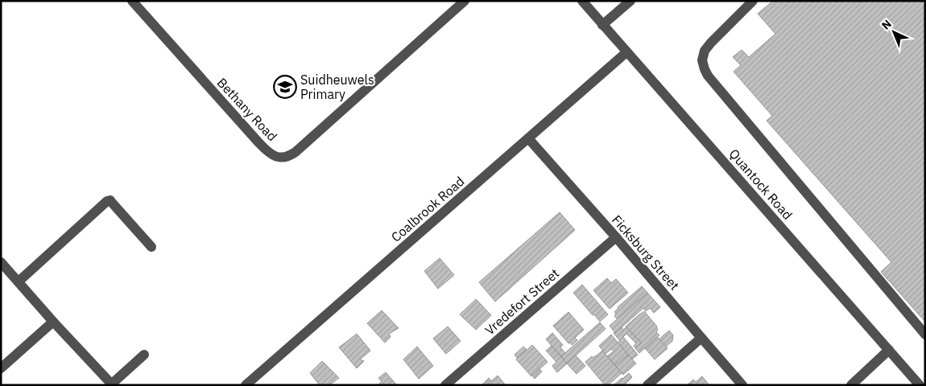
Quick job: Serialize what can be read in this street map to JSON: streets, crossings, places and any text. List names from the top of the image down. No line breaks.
{"streets":{"street":["Bethany Road","Quantock Road","Coalbrook Road","Ficksburg Street","Vredefort Street"]},"crossings":[["Quantock Road","Coalbrook Road"],["Coalbrook Road","Ficksburg Street"],["Ficksburg Street","Vredefort Street"]],"places":{"school or university":["Suidheuwels Primary"]},"north":"top left"}
